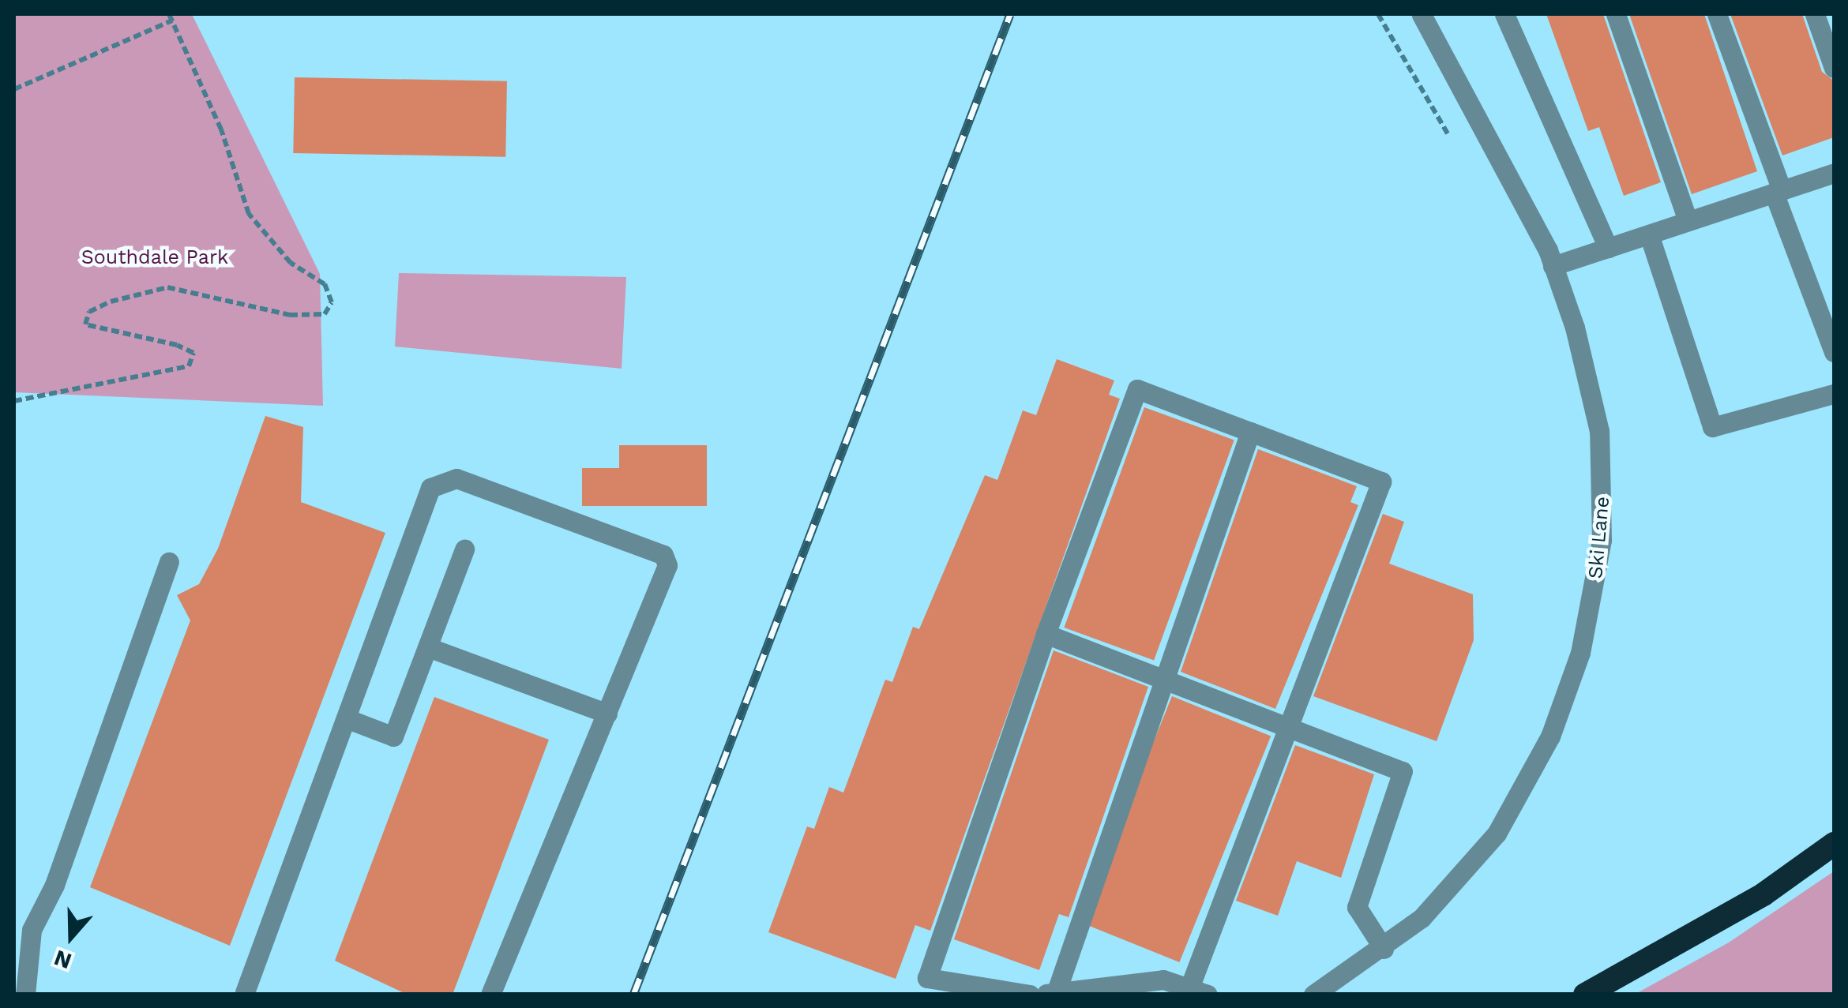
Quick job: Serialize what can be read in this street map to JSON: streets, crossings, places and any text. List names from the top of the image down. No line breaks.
{"streets":{"street":["Ski Lane"]},"parks":["Southdale Park"],"north":"bottom"}
